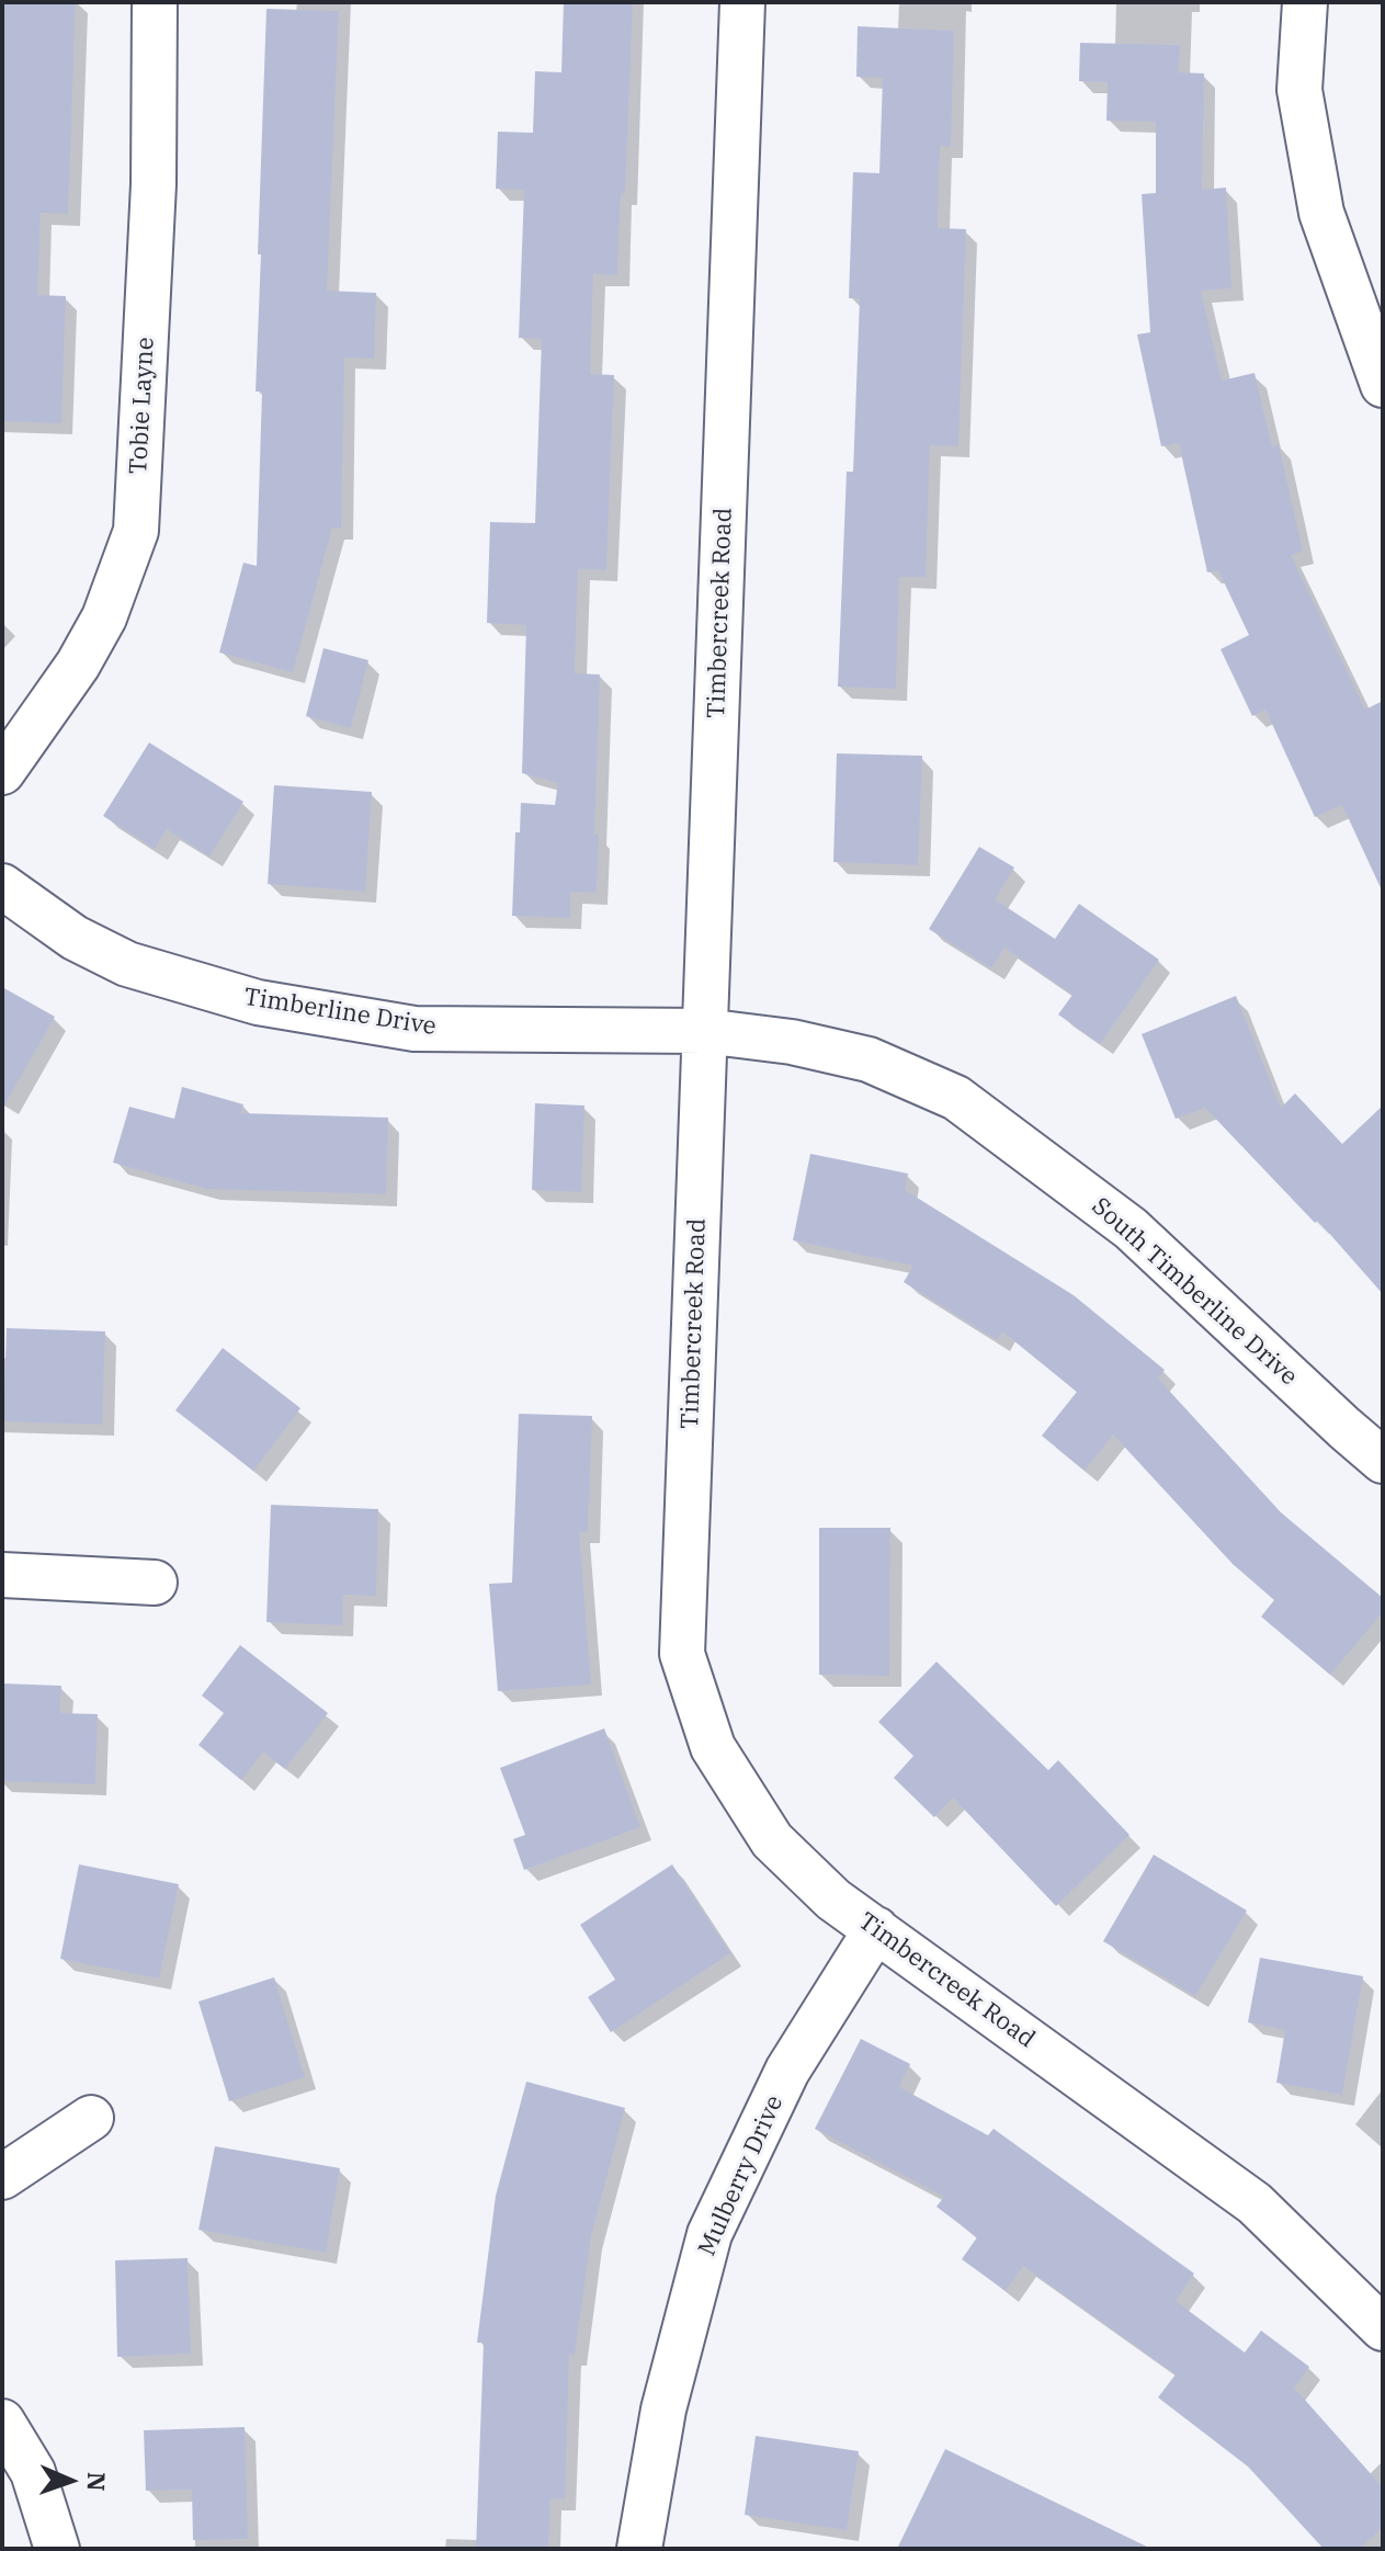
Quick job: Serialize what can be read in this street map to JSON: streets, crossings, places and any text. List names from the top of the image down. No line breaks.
{"streets":{"street":["Tobie Layne","Timbercreek Road","Timberline Drive","South Timberline Drive","Mulberry Drive"]},"crossings":[["Timbercreek Road","Timberline Drive"],["Timbercreek Road","South Timberline Drive"],["Timbercreek Road","Mulberry Drive"],["Timberline Drive","South Timberline Drive"]],"north":"right"}
